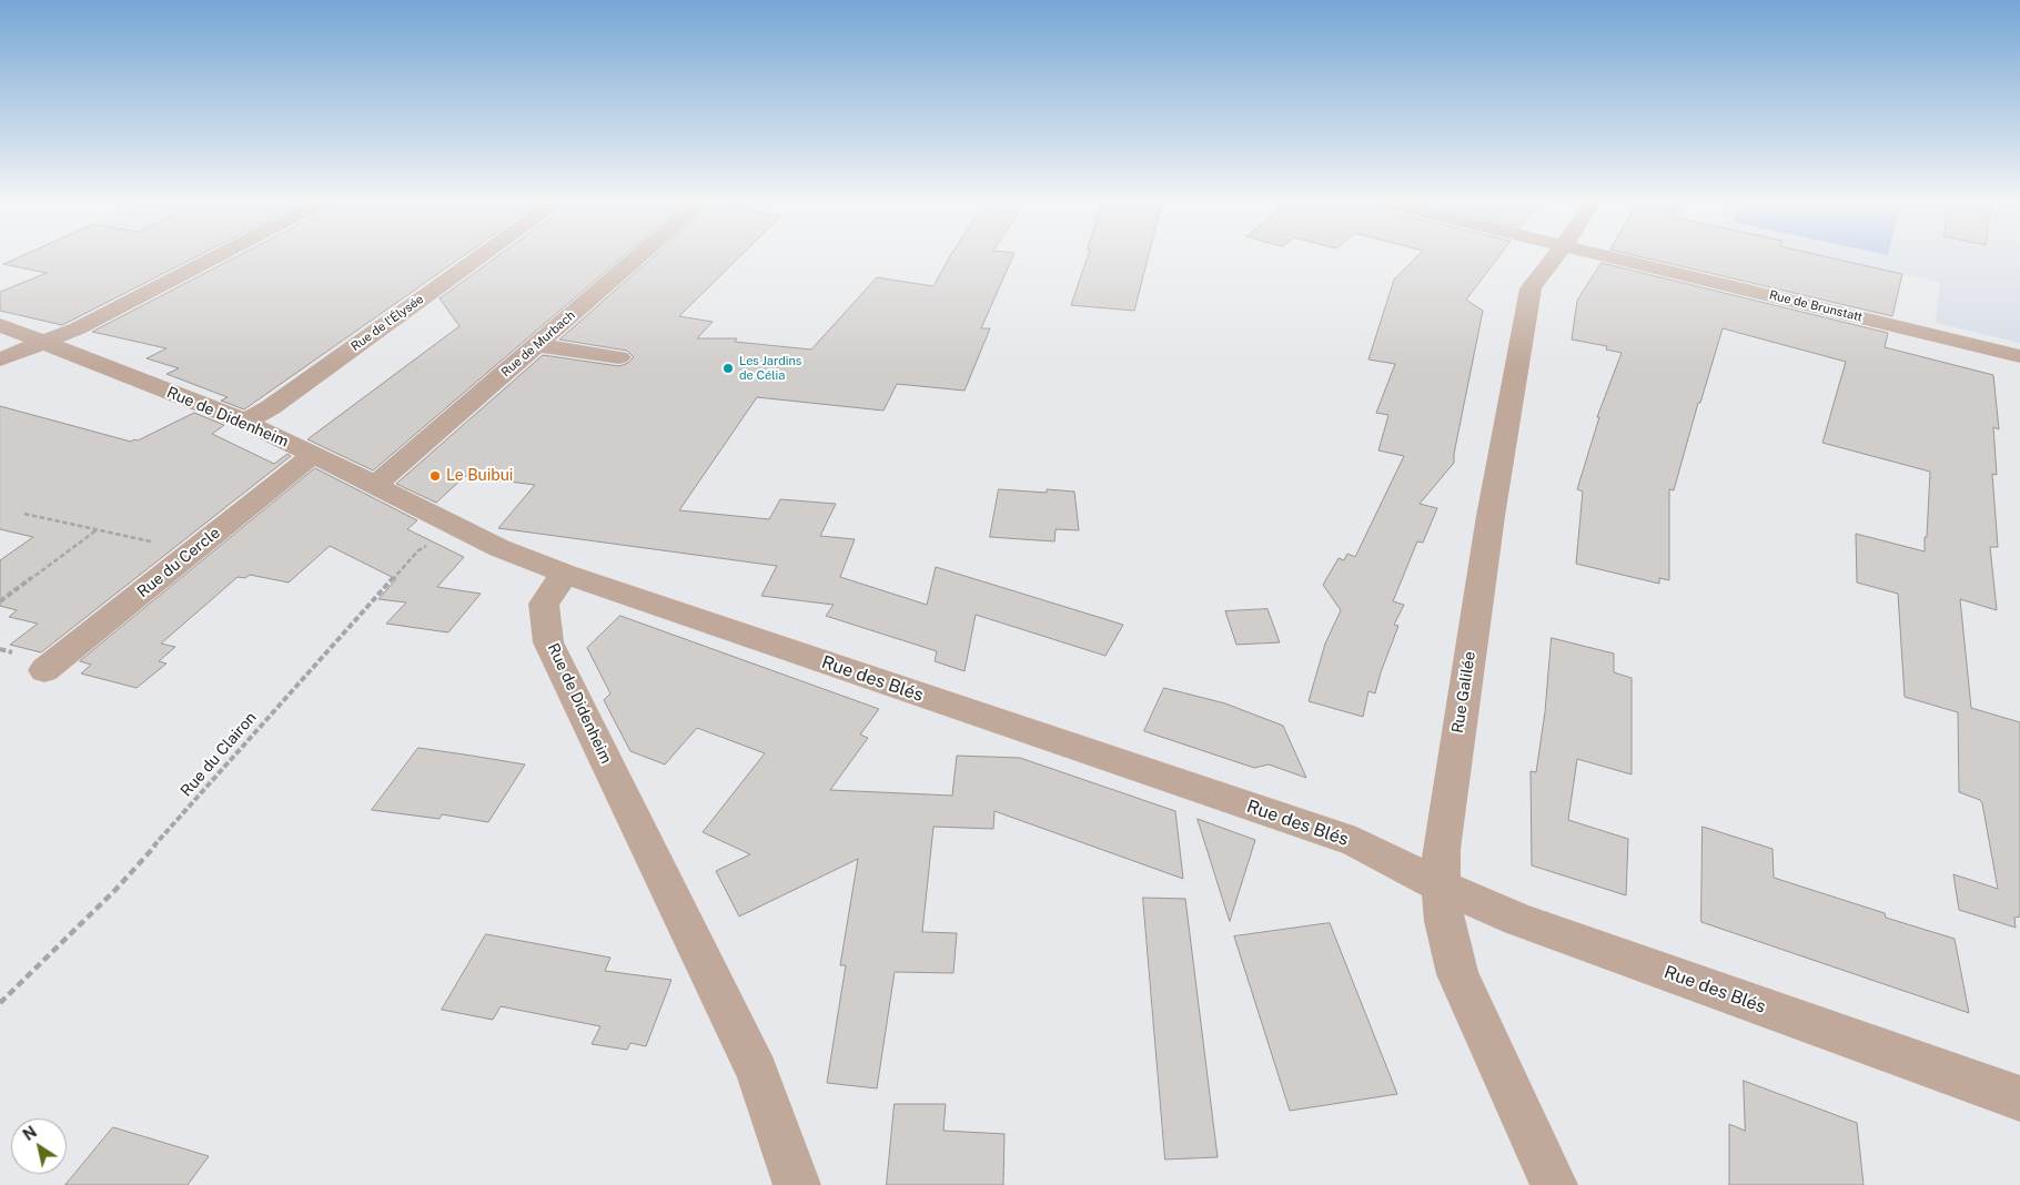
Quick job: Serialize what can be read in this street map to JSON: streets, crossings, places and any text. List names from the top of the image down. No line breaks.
{"streets":{"street":["Rue de Brunstatt","Rue de l'Élysée","Rue de Murbach","Rue de Didenheim","Rue du Cercle","Rue des Blés","Rue Galilée"],"path":["Rue du Clairon"]},"crossings":[["Rue de l'Élysée","Rue de Didenheim"],["Rue de Murbach","Rue de Didenheim"],["Rue de Didenheim","Rue du Cercle"],["Rue de Didenheim","Rue des Blés"],["Rue de Didenheim","Rue du Clairon"],["Rue des Blés","Rue Galilée"]],"places":["Les Jardins de Célia","Le Buibui"],"north":"top left"}
